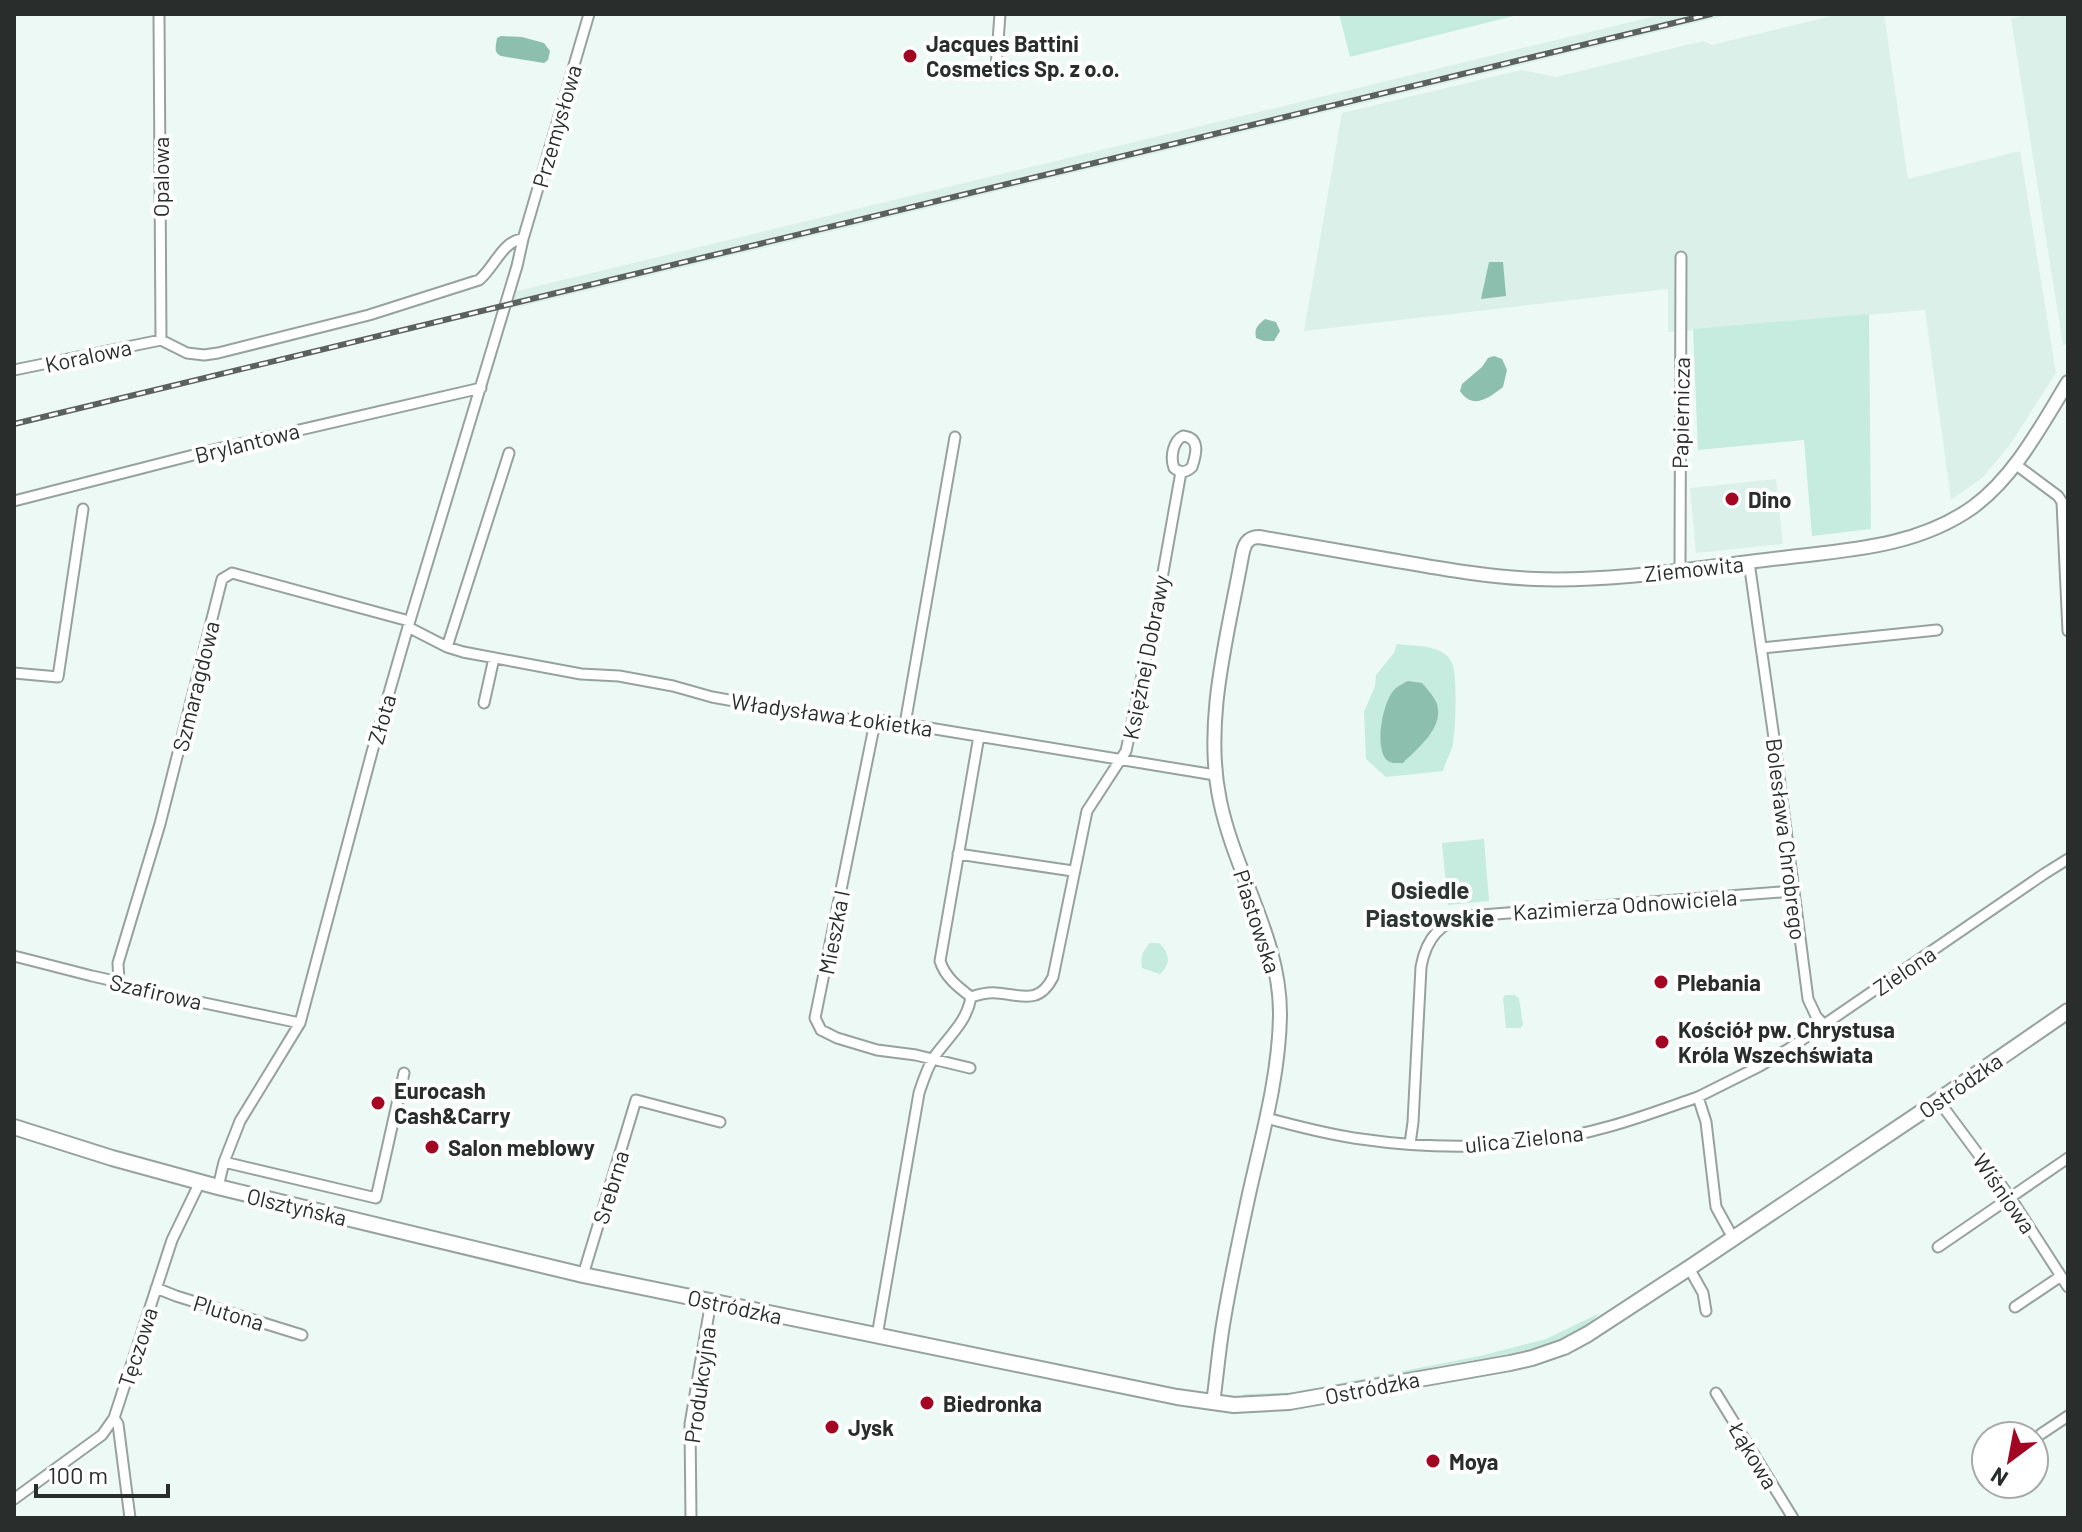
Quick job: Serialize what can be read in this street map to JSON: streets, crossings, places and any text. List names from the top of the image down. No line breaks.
{"streets":{"main road":["Ostródzka","Olsztyńska"],"street":["Przemysłowa","Opalowa","Koralowa","Papiernicza","Brylantowa","Ziemowita","Księżnej Dobrawy","Szmaragdowa","Władysława Łokietka","Złota","Bolesława Chrobrego","Kazimierza Odnowiciela","Piastowska","Mieszka I","Zielona","Szafirowa","ulica Zielona","Srebrna","Wiśniowa","Plutona","Tęczowa","Produkcyjna","Łąkowa"]},"crossings":[["Przemysłowa","Złota"],["Opalowa","Koralowa"],["Papiernicza","Ziemowita"],["Brylantowa","Złota"],["Ziemowita","Bolesława Chrobrego"],["Ziemowita","Piastowska"],["Księżnej Dobrawy","Władysława Łokietka"],["Szmaragdowa","Władysława Łokietka"],["Szmaragdowa","Złota"],["Szmaragdowa","Szafirowa"],["Władysława Łokietka","Złota"],["Władysława Łokietka","Piastowska"],["Władysława Łokietka","Mieszka I"],["Złota","Szafirowa"],["Złota","Olsztyńska"],["Bolesława Chrobrego","Kazimierza Odnowiciela"],["Bolesława Chrobrego","Zielona"],["Kazimierza Odnowiciela","ulica Zielona"],["Piastowska","Ostródzka"],["Piastowska","ulica Zielona"],["Zielona","ulica Zielona"],["Ostródzka","Srebrna"],["Ostródzka","Wiśniowa"],["Ostródzka","Olsztyńska"],["Ostródzka","Produkcyjna"],["Srebrna","Olsztyńska"],["Olsztyńska","Tęczowa"],["Plutona","Tęczowa"]],"districts":["Osiedle Piastowskie"],"places":["Jacques Battini Cosmetics Sp. z o.o.","Dino","Plebania","Kościół pw. Chrystusa Króla Wszechświata","Eurocash Cash&Carry","Salon meblowy","Biedronka","Jysk","Moya"],"scale_bar":"100 m","north":"bottom left"}
